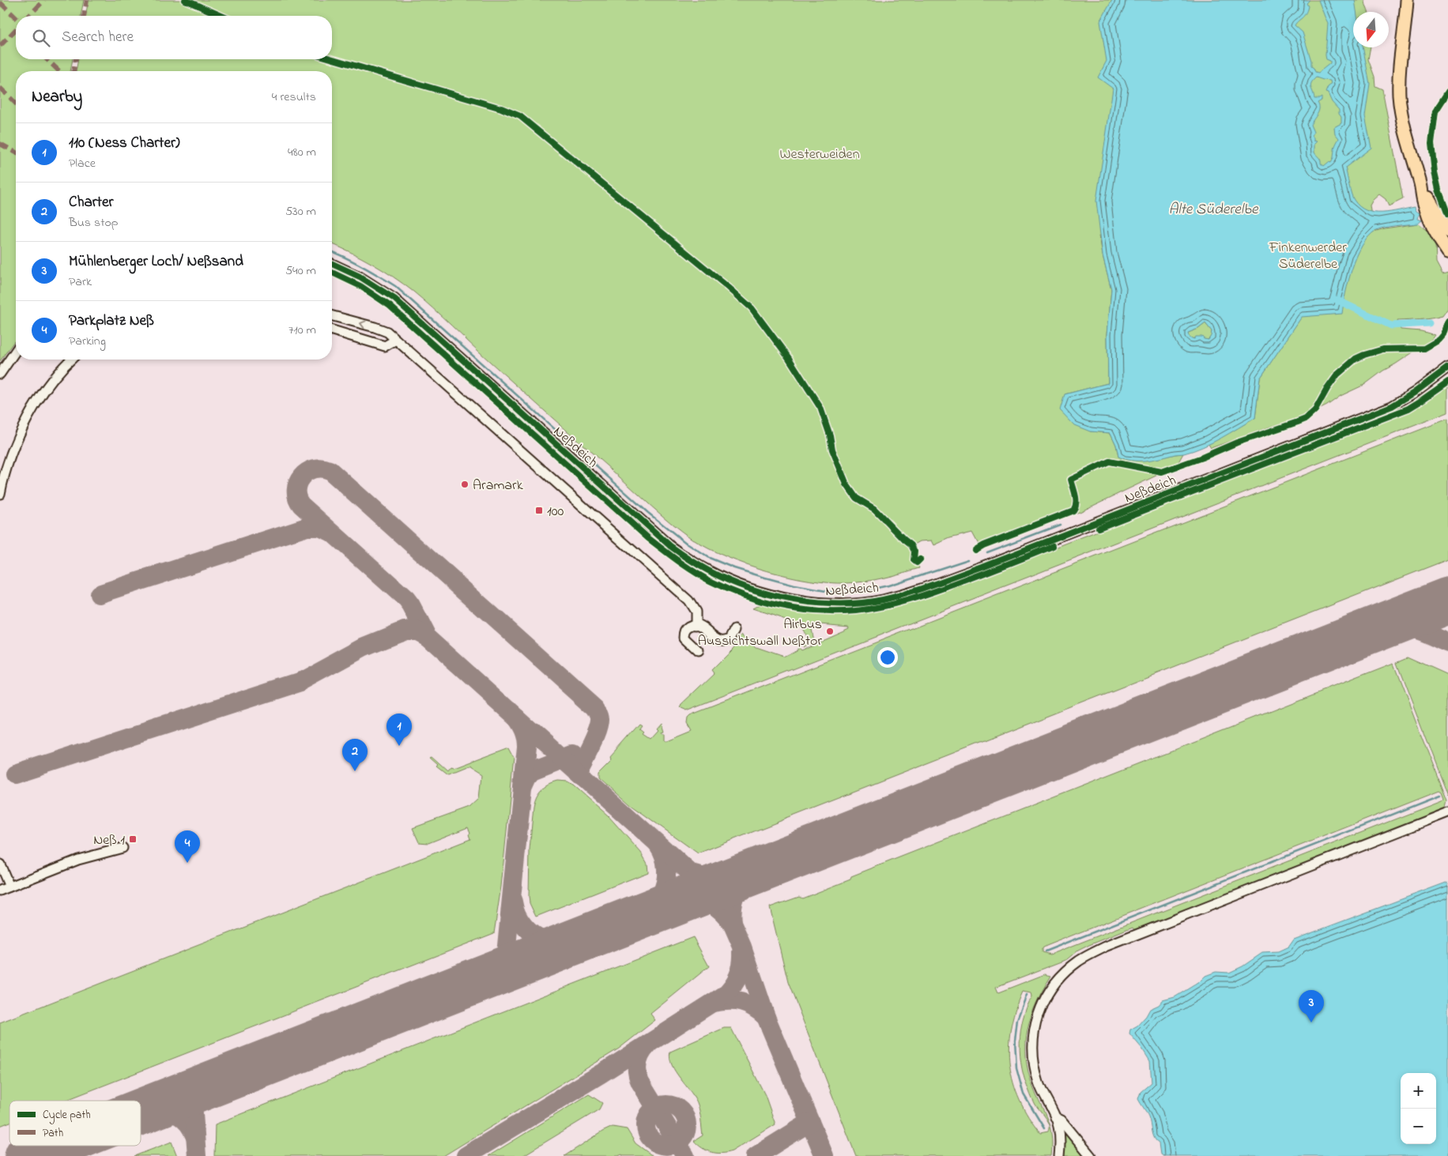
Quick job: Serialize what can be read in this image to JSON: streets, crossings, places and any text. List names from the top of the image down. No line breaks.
{"streets":{"street":["Neßdeich"]},"water":["Alte Süderelbe"],"parks":["Westerweiden","Finkenwerder Süderelbe"],"places":{"other":["Aramark","Airbus Aussichtswall Neßtor"],"transit":["100","Neß 1"]},"legend":["Cycle path","Path"],"north":"bottom","page":{"search":"Search here","heading":["Nearby","4 results"],"list":[{"mark":"1","name":"110 (Ness Charter)","note":"Place","value":"480 m"},{"mark":"2","name":"Charter","note":"Bus stop","value":"530 m"},{"mark":"3","name":"Mühlenberger Loch/ Neßsand","note":"Park","value":"540 m"},{"mark":"4","name":"Parkplatz Neß","note":"Parking","value":"710 m"}],"pins":["1","2","4","3"],"map_buttons":["+","−"]}}
